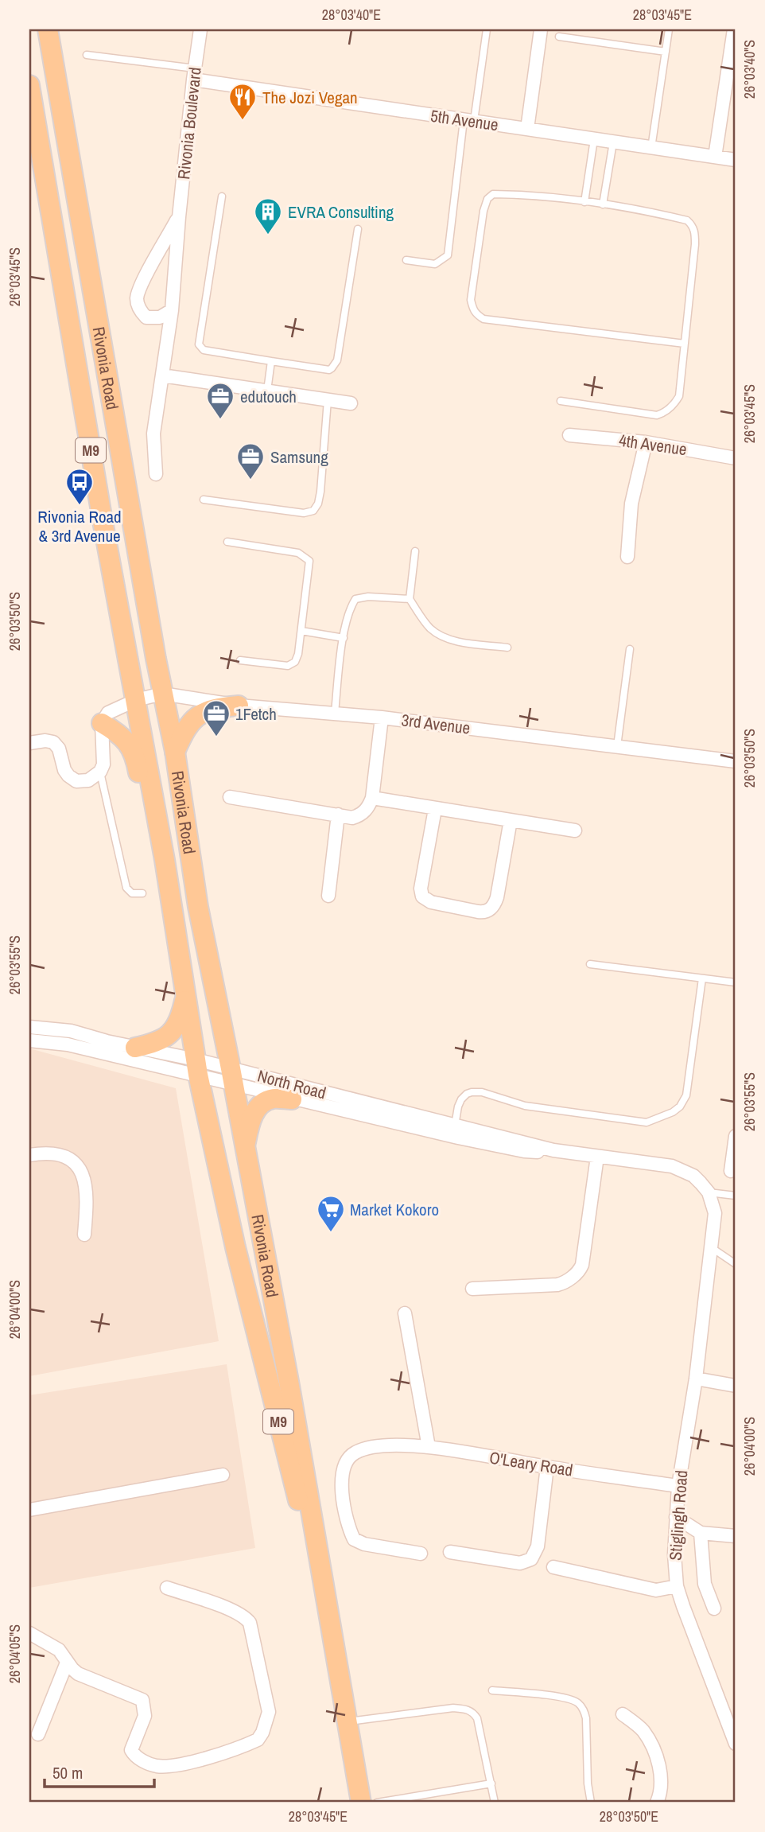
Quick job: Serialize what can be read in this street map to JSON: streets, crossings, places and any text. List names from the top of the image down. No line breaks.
{"streets":{"main road":["Rivonia Road","M9"],"street":["5th Avenue","Rivonia Boulevard","4th Avenue","3rd Avenue","North Road","O'Leary Road","Stiglingh Road"]},"crossings":[["5th Avenue","Rivonia Boulevard"],["Rivonia Road","3rd Avenue"],["Rivonia Road","North Road"],["North Road","Stiglingh Road"],["O'Leary Road","Stiglingh Road"]],"places":{"restaurant":["The Jozi Vegan"],"building":["EVRA Consulting"],"office":["edutouch","Samsung","1Fetch"],"bus stop":["Rivonia Road & 3rd Avenue"],"supermarket":["Market Kokoro"]},"scale_bar":"50 m","coordinates":["28°03'40\"E","28°03'45\"E","26°03'40\"S","26°03'45\"S","26°03'50\"S","26°03'55\"S","26°04'00\"S","26°04'05\"S","28°03'50\"E"]}
